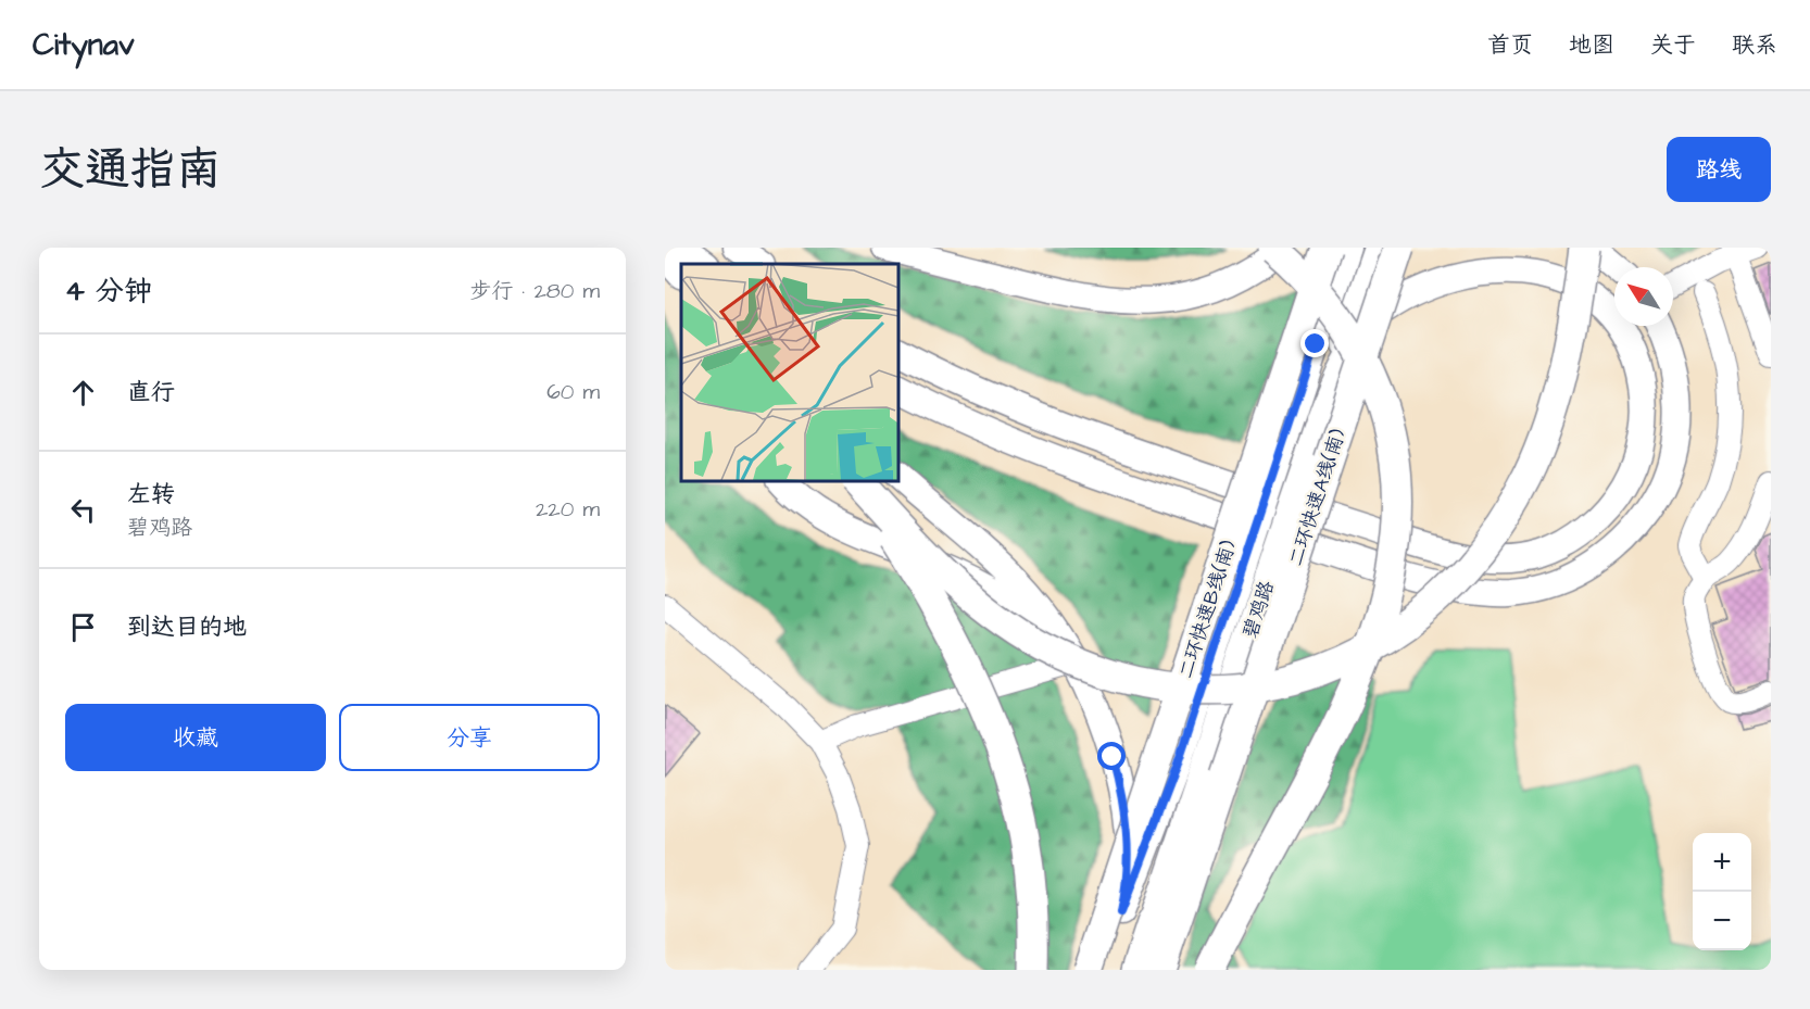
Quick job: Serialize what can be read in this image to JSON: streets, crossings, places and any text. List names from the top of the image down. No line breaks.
{"streets":{"highway":["二环快速A线(南)","二环快速B线(南)","碧鸡路"]},"north":"top left","page":{"header":"Citynav","nav":["首页","地图","关于","联系"],"title":"交通指南","buttons":["路线",["收藏","分享"]],"heading":["4 分钟","步行 · 280 m"],"list":[["直行","60 m"],["左转","碧鸡路","220 m"],"到达目的地"],"map_buttons":["+","−"]}}
